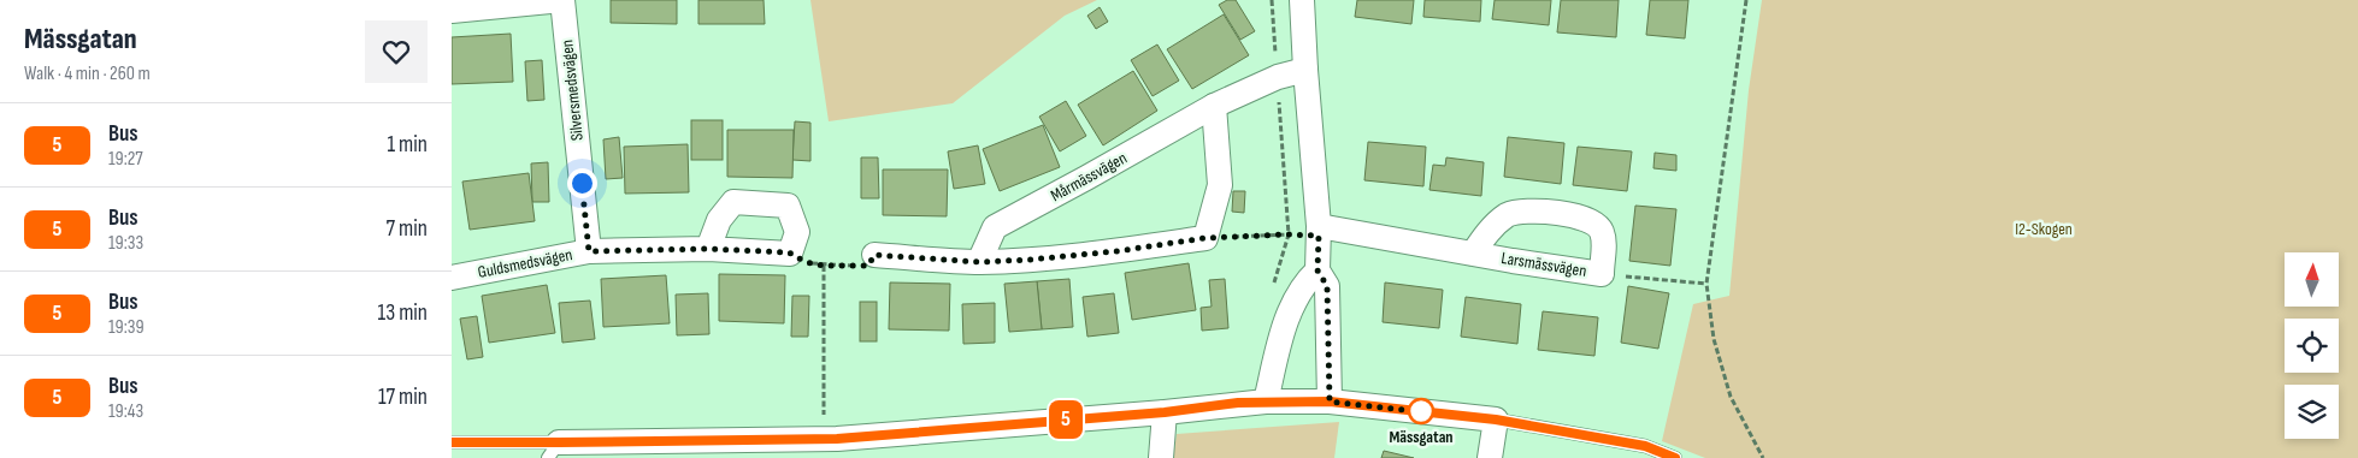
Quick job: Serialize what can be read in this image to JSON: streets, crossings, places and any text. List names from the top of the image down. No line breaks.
{"streets":{"street":["Silversmedsvägen","Mårmässvägen","Guldsmedsvägen","Larsmässvägen"]},"crossings":[["Silversmedsvägen","Guldsmedsvägen"]],"parks":["I2-Skogen"],"places":["Mässgatan"],"lines":["bus line 5"],"north":"top","page":{"heading":["Mässgatan","Walk · 4 min · 260 m"],"on_map":"5","list":[{"mark":"5","name":"Bus","note":"19:27","value":"1 min"},{"mark":"5","name":"Bus","note":"19:33","value":"7 min"},{"mark":"5","name":"Bus","note":"19:39","value":"13 min"},{"mark":"5","name":"Bus","note":"19:43","value":"17 min"}]}}
